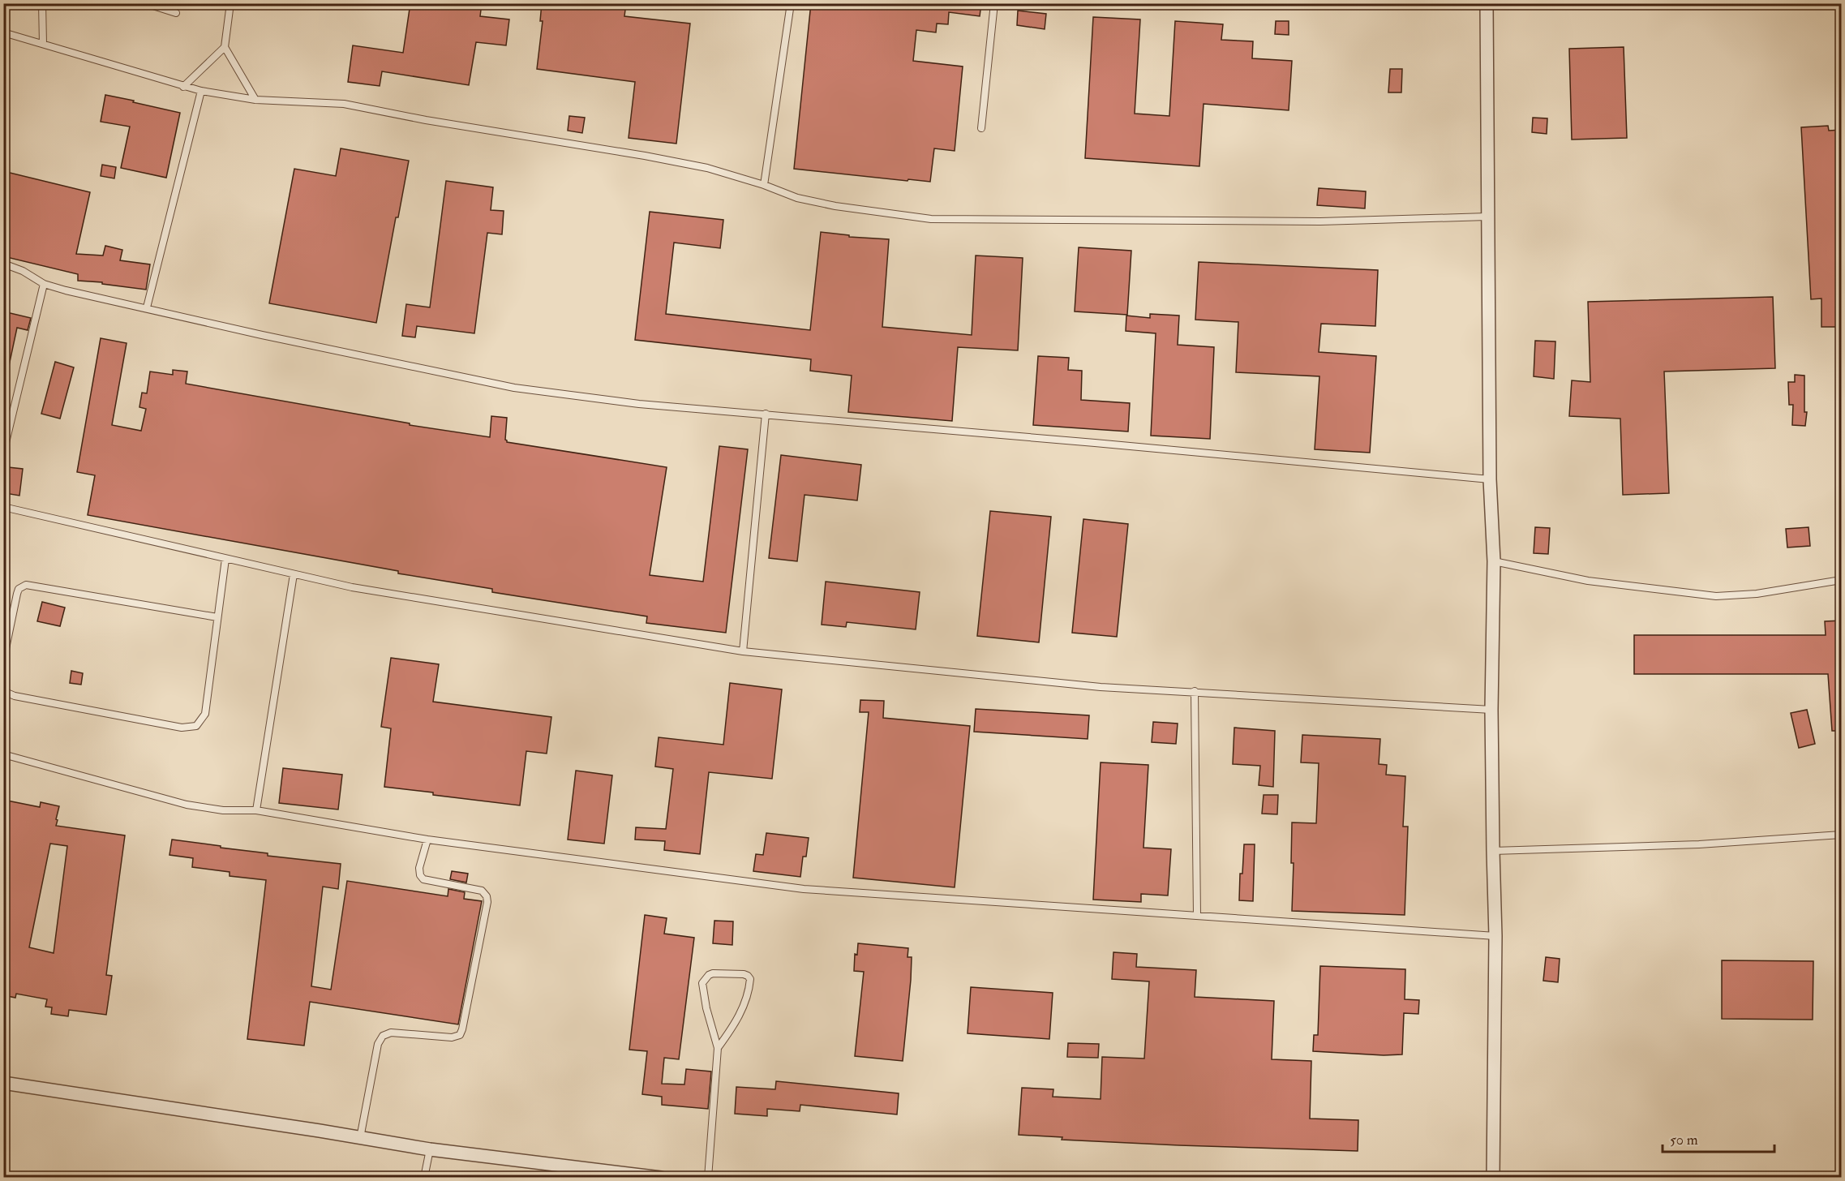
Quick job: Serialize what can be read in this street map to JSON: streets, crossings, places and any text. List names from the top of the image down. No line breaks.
{"scale_bar":"50 m"}
